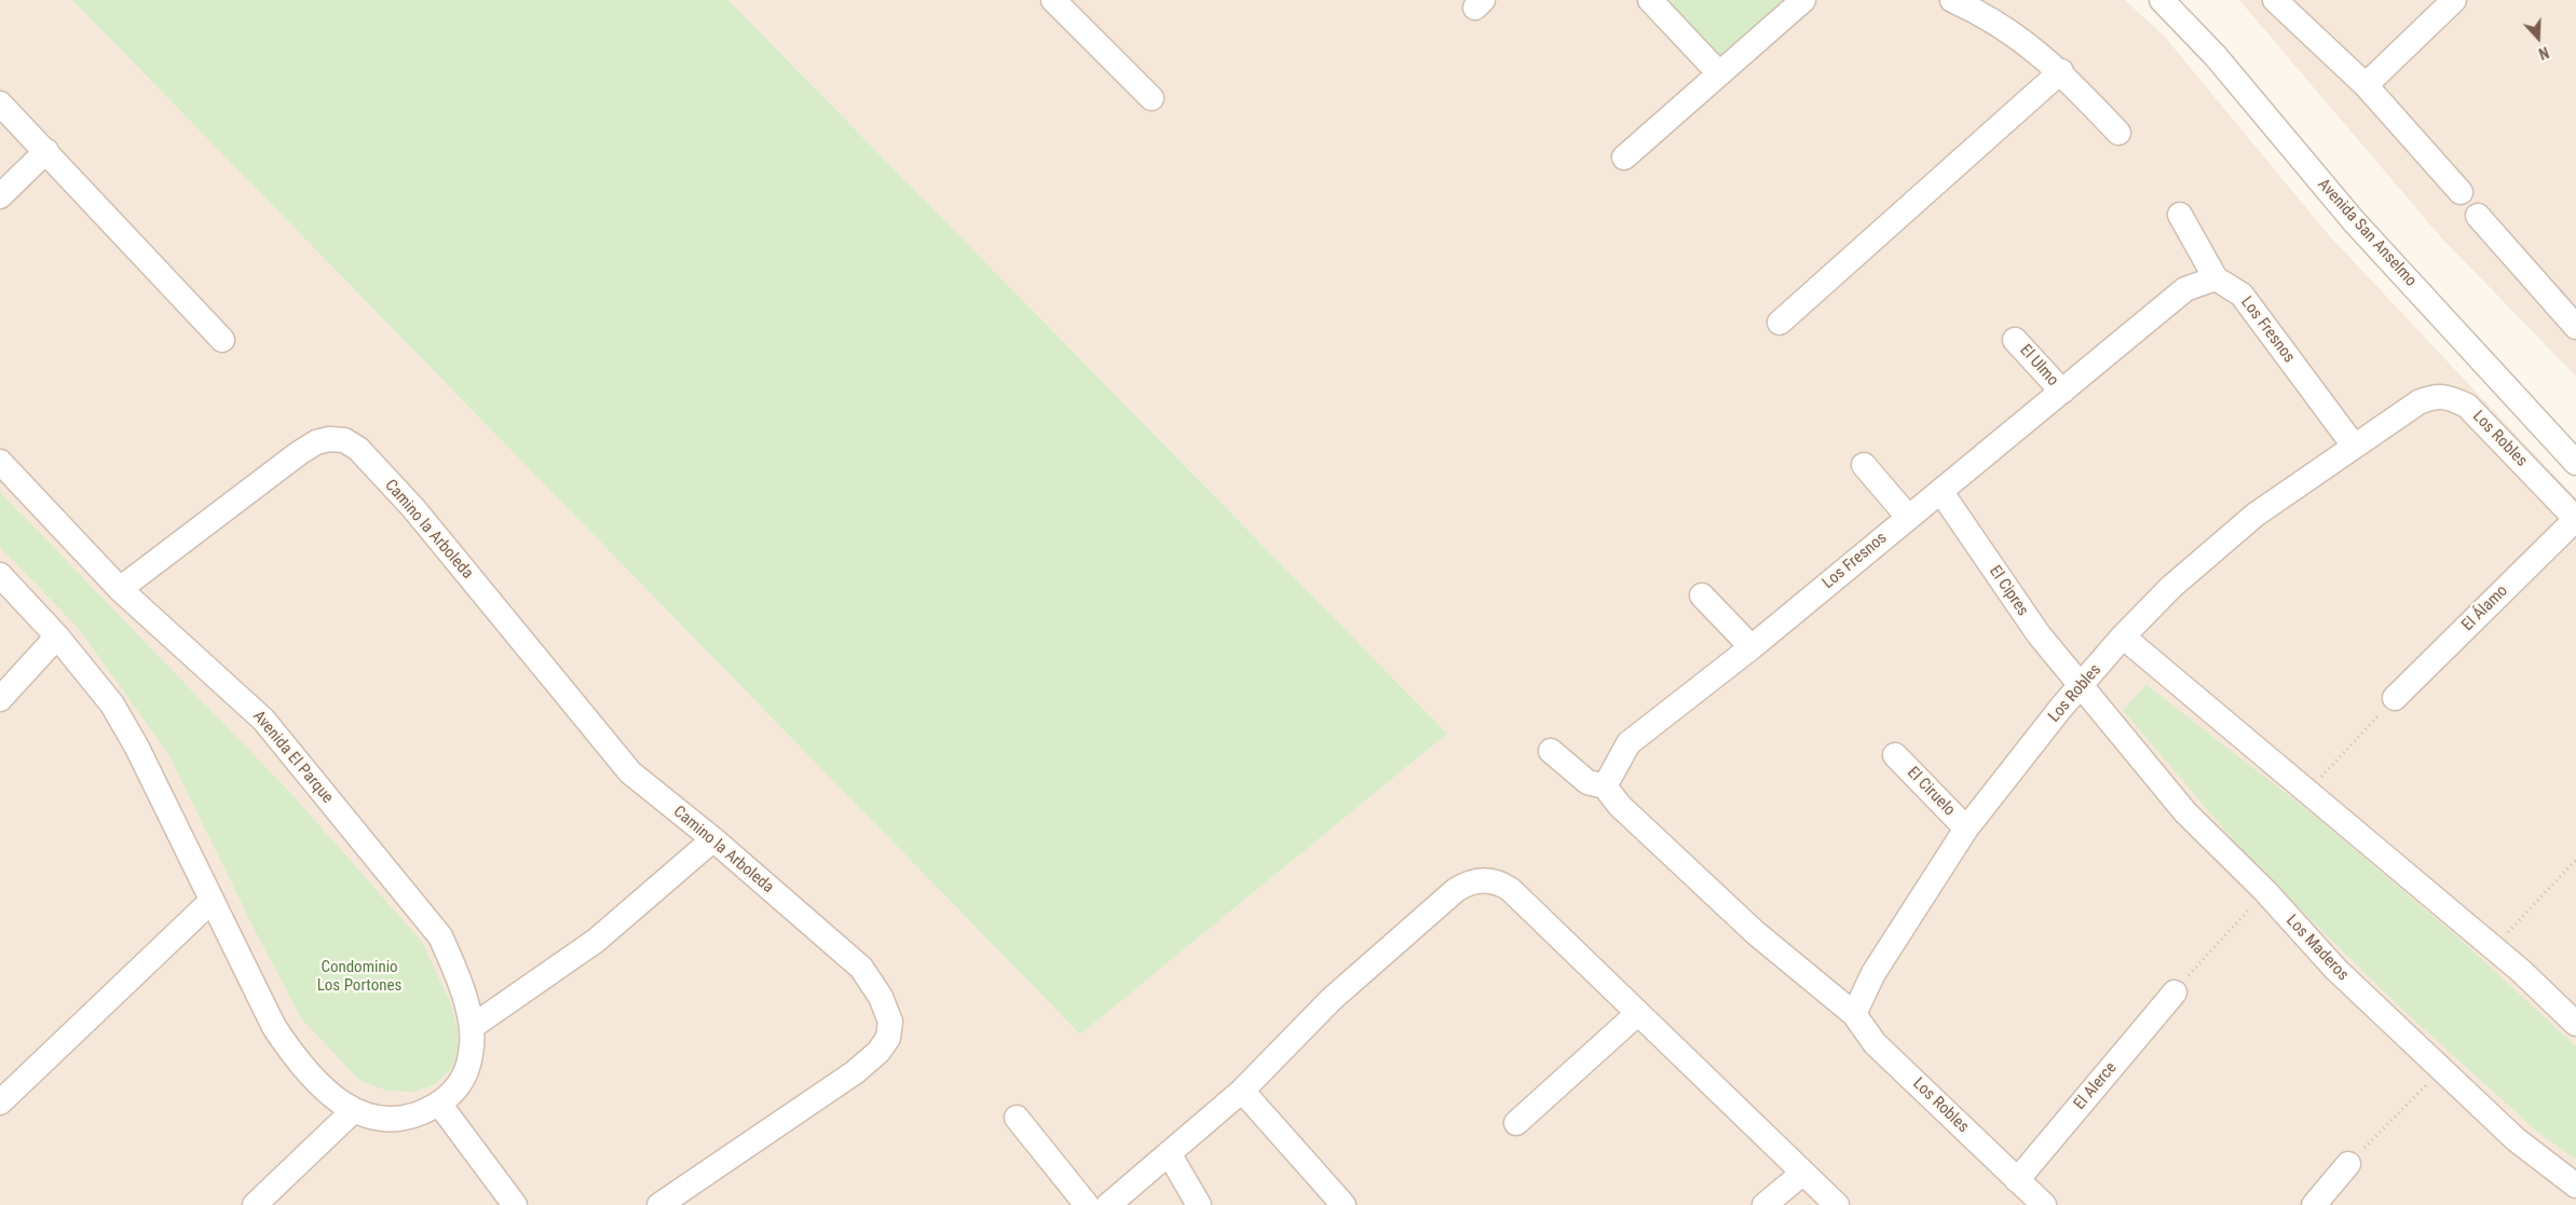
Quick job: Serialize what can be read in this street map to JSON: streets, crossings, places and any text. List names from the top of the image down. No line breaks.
{"streets":{"street":["Avenida San Anselmo","Los Fresnos","El Ulmo","Los Robles","Camino la Arboleda","El Cipres","El Álamo","Avenida El Parque","El Ciruelo","Los Maderos","El Alerce"]},"crossings":[["Los Fresnos","El Ulmo"],["Los Fresnos","Los Robles"],["Los Fresnos","El Cipres"],["Los Robles","El Cipres"],["Los Robles","El Álamo"],["Los Robles","El Ciruelo"],["Los Robles","Los Maderos"],["Los Robles","El Alerce"],["Camino la Arboleda","Avenida El Parque"],["El Cipres","Los Maderos"]],"parks":["Condominio Los Portones"],"north":"bottom"}
